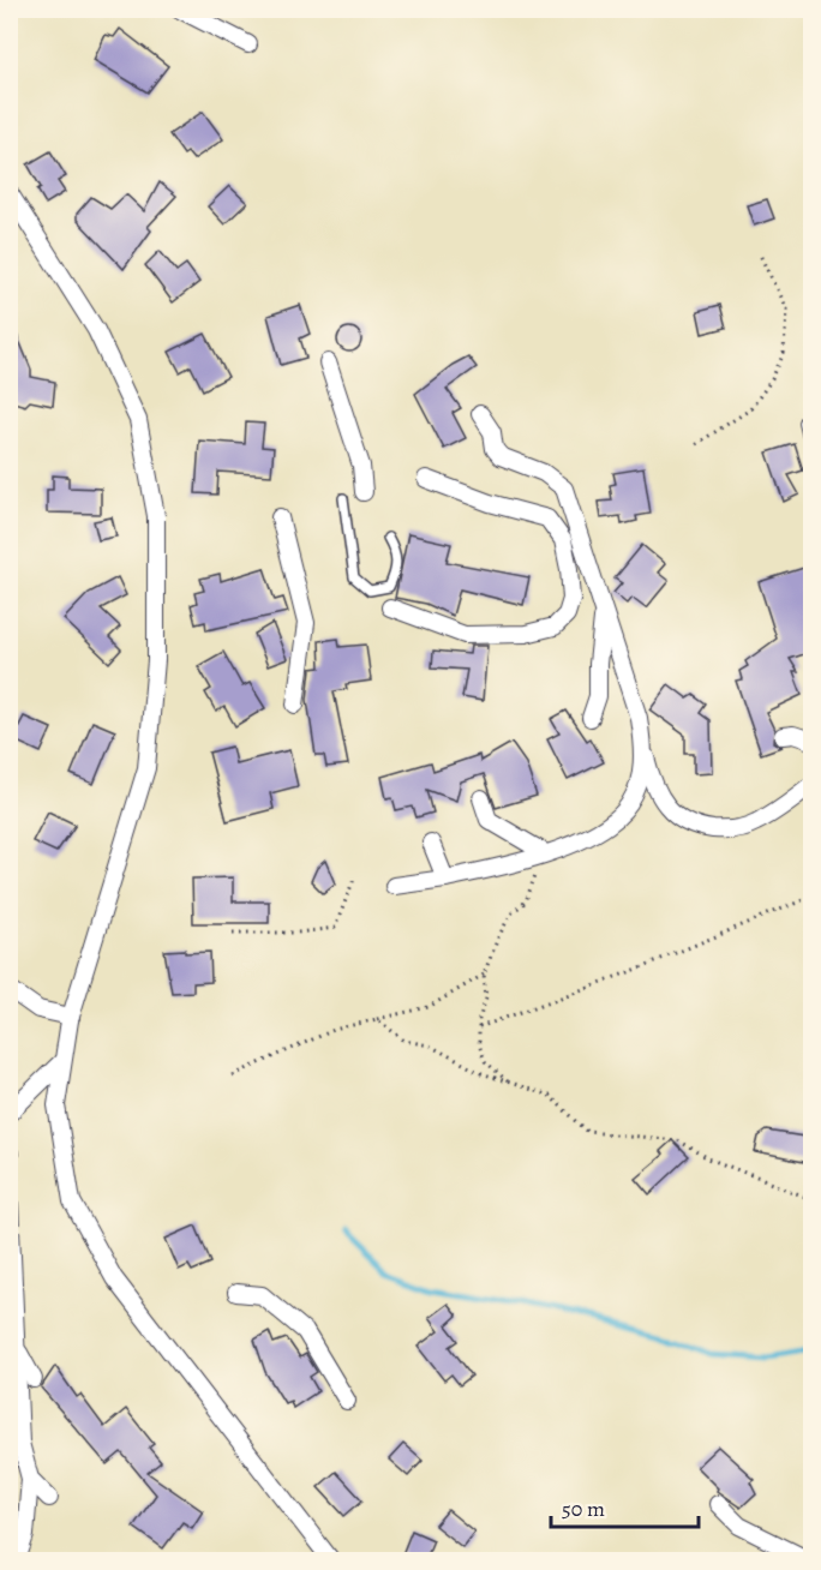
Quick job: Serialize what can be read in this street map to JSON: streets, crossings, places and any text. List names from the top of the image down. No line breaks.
{"scale_bar":"50 m"}
